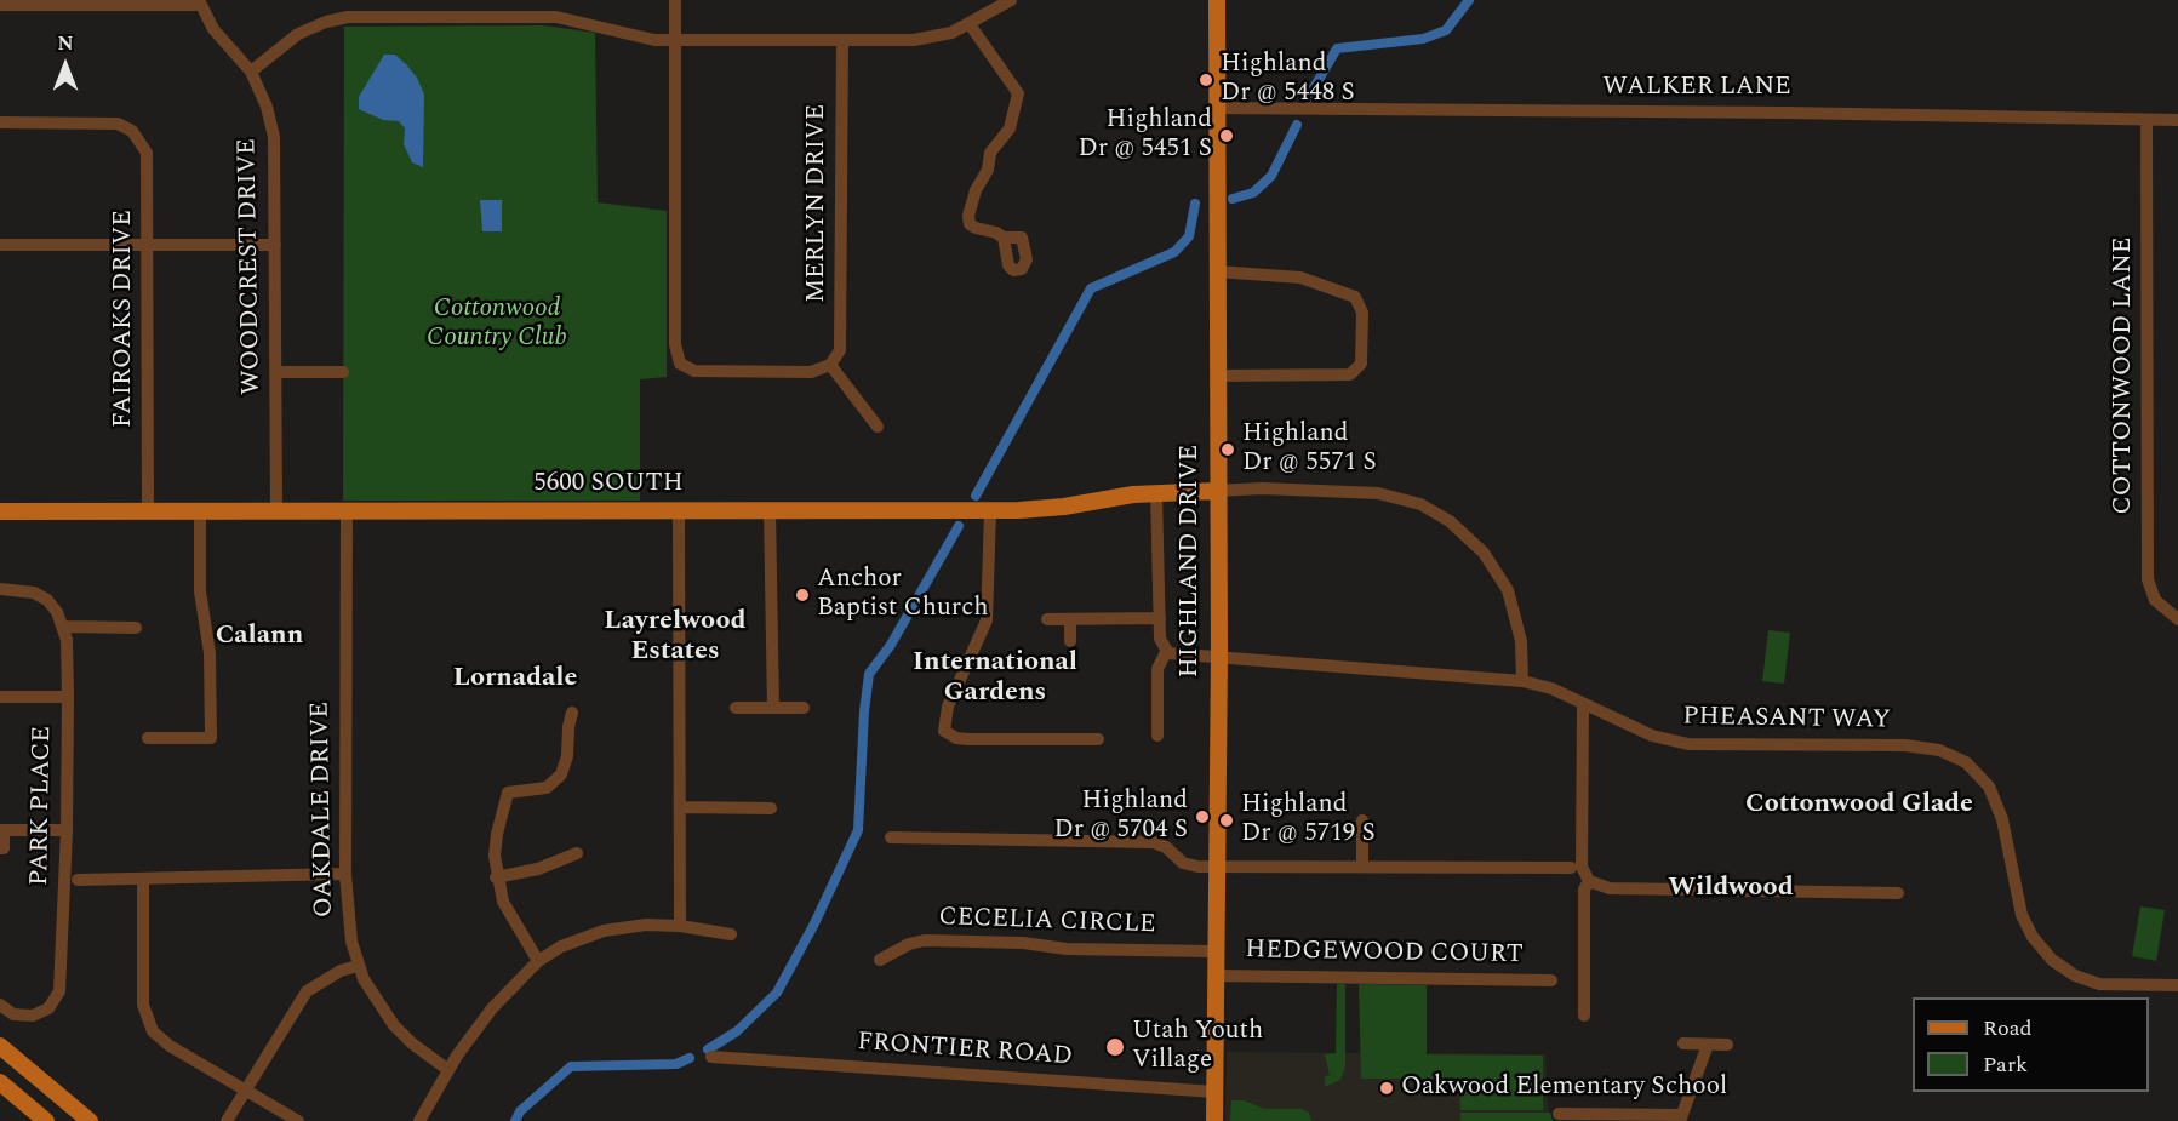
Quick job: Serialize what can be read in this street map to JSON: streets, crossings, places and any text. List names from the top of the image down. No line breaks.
{"streets":{"main road":["5600 SOUTH","HIGHLAND DRIVE"],"street":["WALKER LANE","MERLYN DRIVE","WOODCREST DRIVE","FAIROAKS DRIVE","COTTONWOOD LANE","PHEASANT WAY","PARK PLACE","OAKDALE DRIVE","CECELIA CIRCLE","HEDGEWOOD COURT","FRONTIER ROAD"]},"crossings":[["WALKER LANE","COTTONWOOD LANE"],["WALKER LANE","HIGHLAND DRIVE"],["WOODCREST DRIVE","5600 SOUTH"],["FAIROAKS DRIVE","5600 SOUTH"],["5600 SOUTH","HIGHLAND DRIVE"],["5600 SOUTH","OAKDALE DRIVE"],["HIGHLAND DRIVE","PHEASANT WAY"],["HIGHLAND DRIVE","CECELIA CIRCLE"],["HIGHLAND DRIVE","HEDGEWOOD COURT"],["HIGHLAND DRIVE","FRONTIER ROAD"]],"districts":["Layrelwood Estates","Calann","International Gardens","Lornadale","Cottonwood Glade","Wildwood"],"parks":["Cottonwood Country Club"],"places":["Highland Dr @ 5448 S","Highland Dr @ 5451 S","Highland Dr @ 5571 S","Anchor Baptist Church","Highland Dr @ 5704 S","Highland Dr @ 5719 S","Utah Youth Village","Oakwood Elementary School"],"legend":["Road","Park"],"north":"top"}
